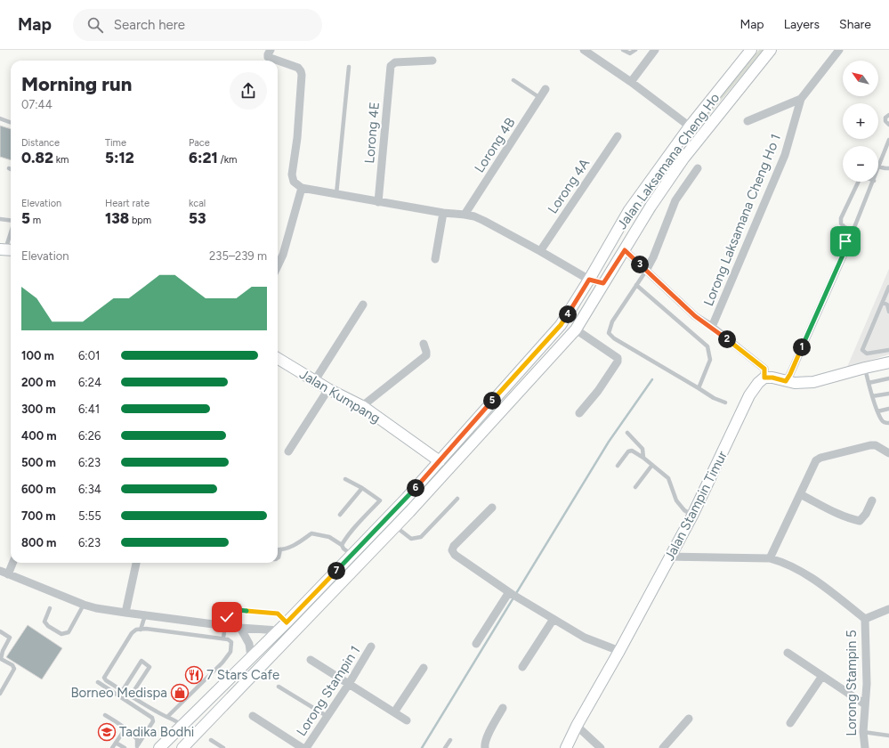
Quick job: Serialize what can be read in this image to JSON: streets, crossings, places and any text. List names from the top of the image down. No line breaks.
{"streets":{"main road":["Jalan Laksamana Cheng Ho","Jalan Kumpang","Jalan Stampin Timur"],"street":["Lorong 4E","Lorong 4B","Lorong 4A","Lorong Laksamana Cheng Ho 1","Lorong Stampin 5","Lorong Stampin 1"]},"crossings":[["Jalan Laksamana Cheng Ho","Jalan Kumpang"]],"places":{"restaurant":["7 Stars Cafe"],"shop":["Borneo Medispa"],"school or university":["Tadika Bodhi"]},"north":"top left","page":{"header":"Map","search":"Search here","nav":["Map","Layers","Share"],"map_buttons":["+","−"],"heading":["Morning run","07:44"],"stats":[["Distance","0.82 km"],["Time","5:12"],["Pace","6:21 /km"],["Elevation","5 m"],["Heart rate","138 bpm"],["kcal","53"]],"chart":["Elevation","235–239 m"],"pins":["3","4","2","1","5","6","7"],"list":[{"name":"100 m","note":"6:01"},{"name":"200 m","note":"6:24"},{"name":"300 m","note":"6:41"},{"name":"400 m","note":"6:26"},{"name":"500 m","note":"6:23"},{"name":"600 m","note":"6:34"},{"name":"700 m","note":"5:55"},{"name":"800 m","note":"6:23"}]}}
